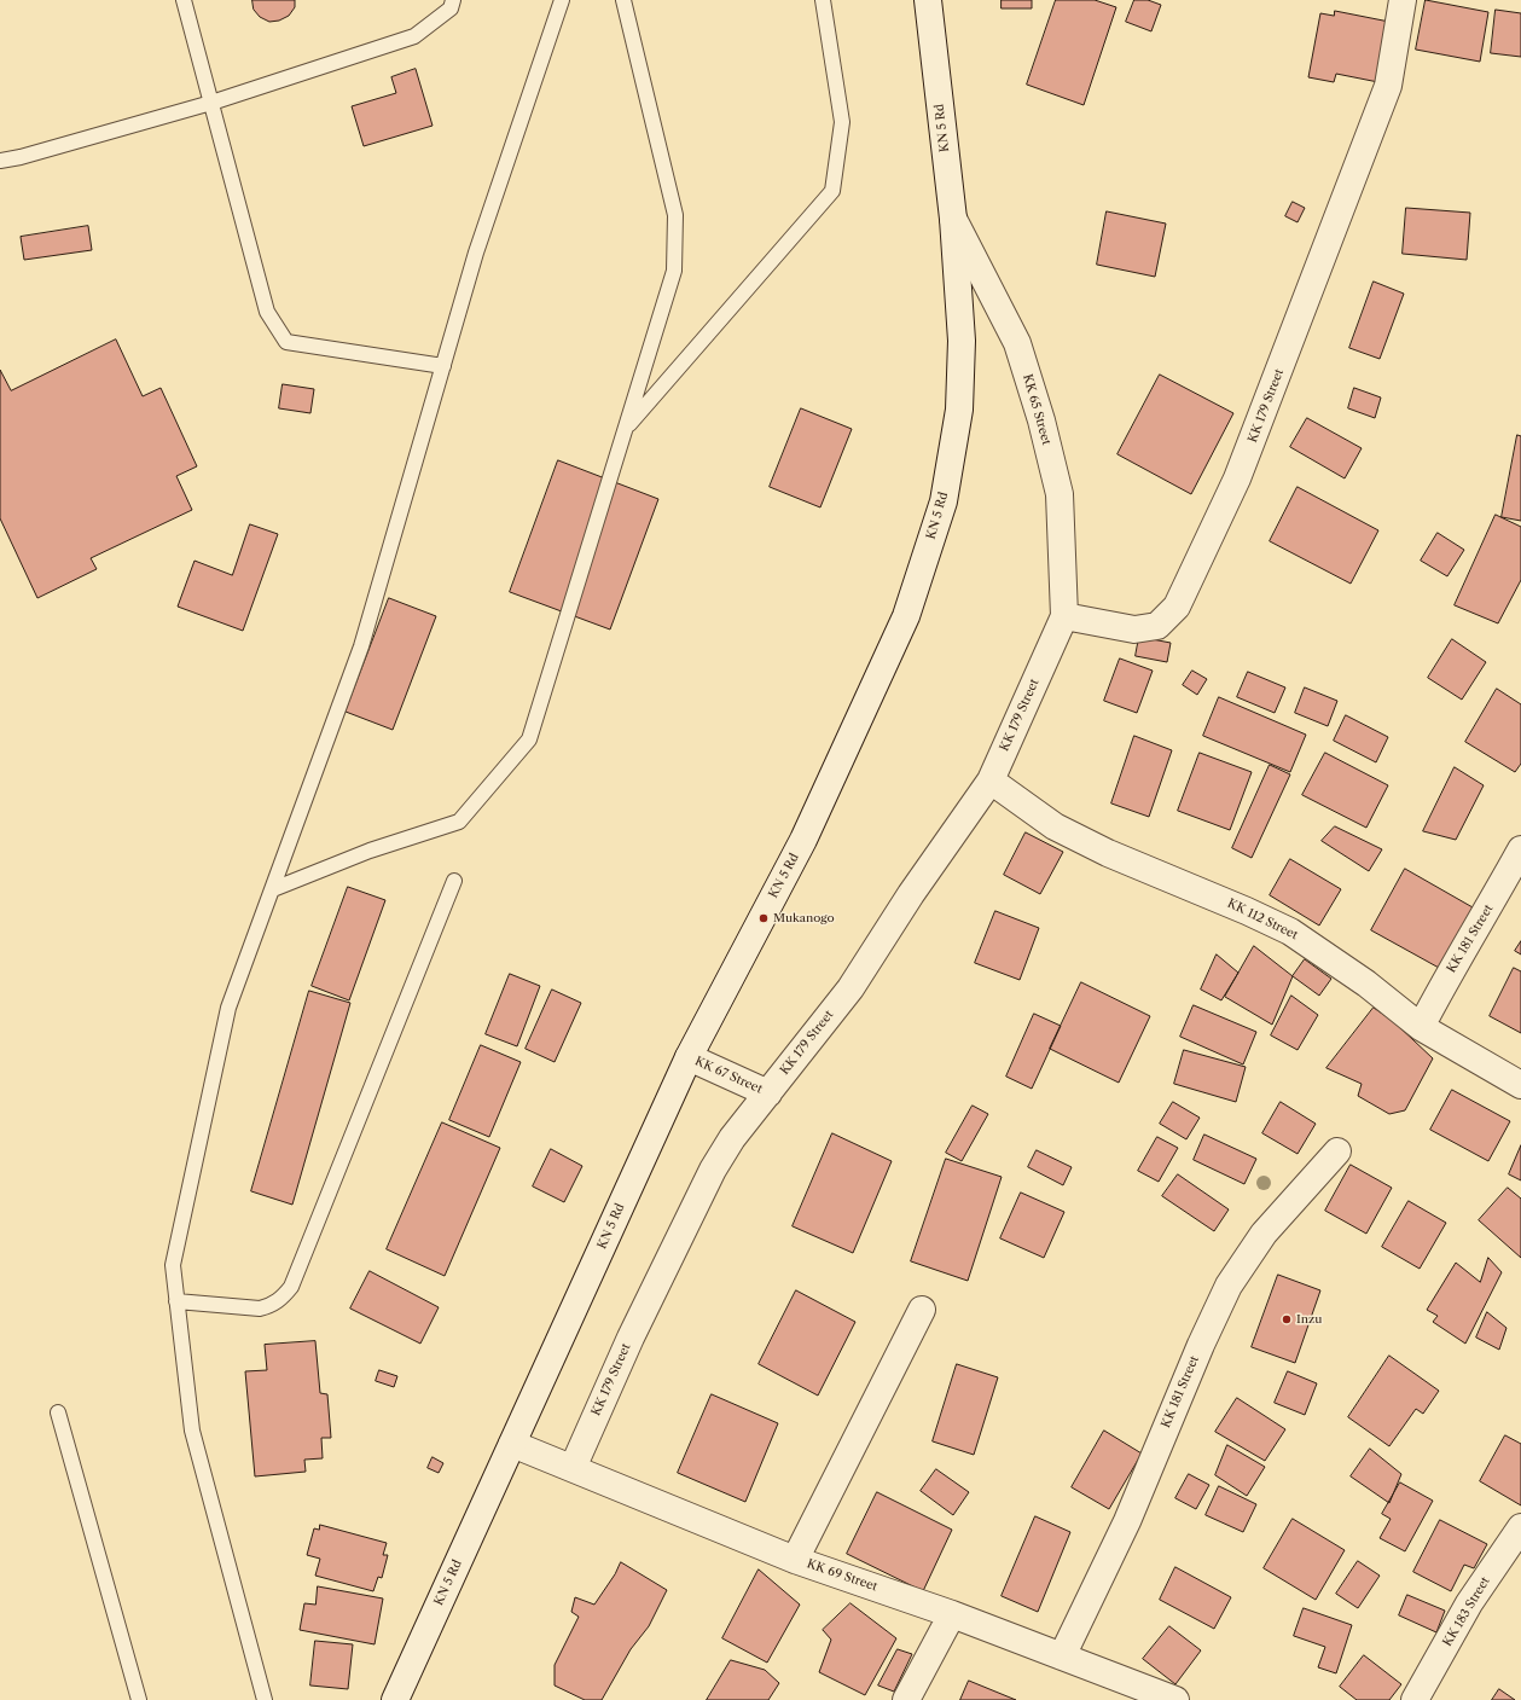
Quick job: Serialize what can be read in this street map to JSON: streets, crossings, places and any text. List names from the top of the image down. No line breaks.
{"streets":{"street":["KN 5 Rd","KK 179 Street","KK 65 Street","KK 112 Street","KK 181 Street","KK 67 Street","KK 69 Street","KK 183 Street"]},"crossings":[["KN 5 Rd","KK 65 Street"],["KN 5 Rd","KK 67 Street"],["KN 5 Rd","KK 69 Street"],["KK 179 Street","KK 65 Street"],["KK 179 Street","KK 112 Street"],["KK 179 Street","KK 67 Street"],["KK 179 Street","KK 69 Street"],["KK 112 Street","KK 181 Street"],["KK 181 Street","KK 69 Street"]],"places":["Mukanogo","Inzu"]}
